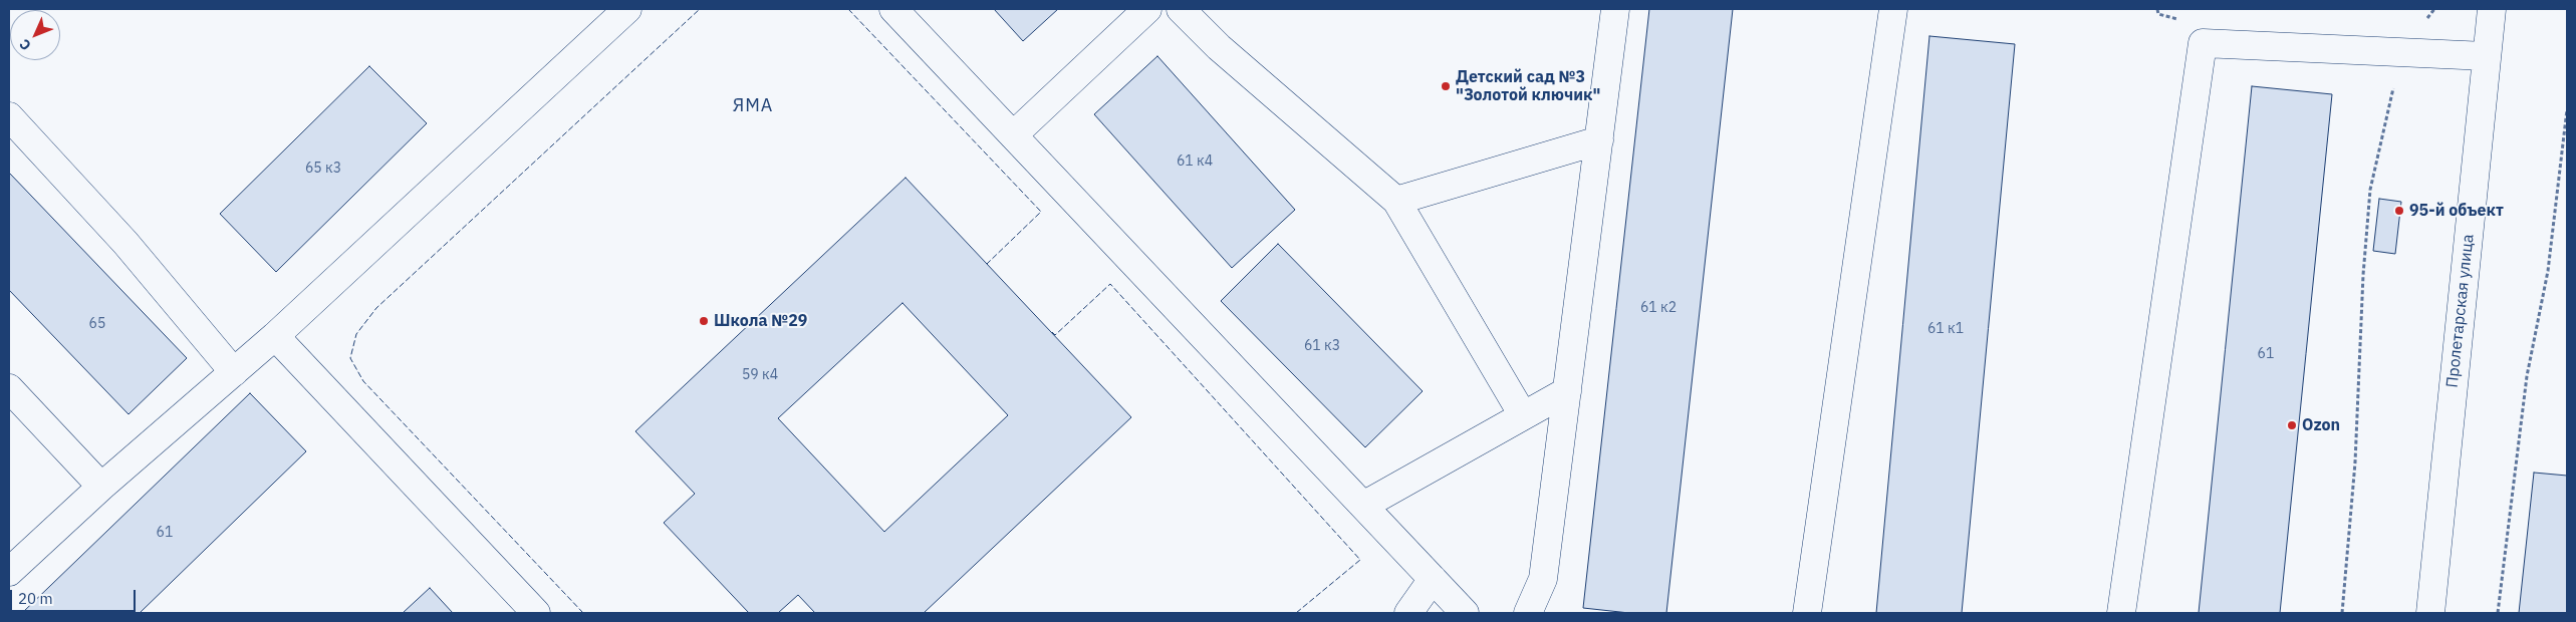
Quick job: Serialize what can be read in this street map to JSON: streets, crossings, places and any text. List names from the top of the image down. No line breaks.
{"streets":{"street":["Пролетарская улица"]},"districts":["ЯМА"],"places":["Детский сад №3 \"Золотой ключик\"","95-й объект","Школа №29","Ozon"],"house_numbers":["61 к4","65 к3","61 к2","65","61 к1","61 к3","61","59 к4","61"],"scale_bar":"20 m","north":"bottom left"}
